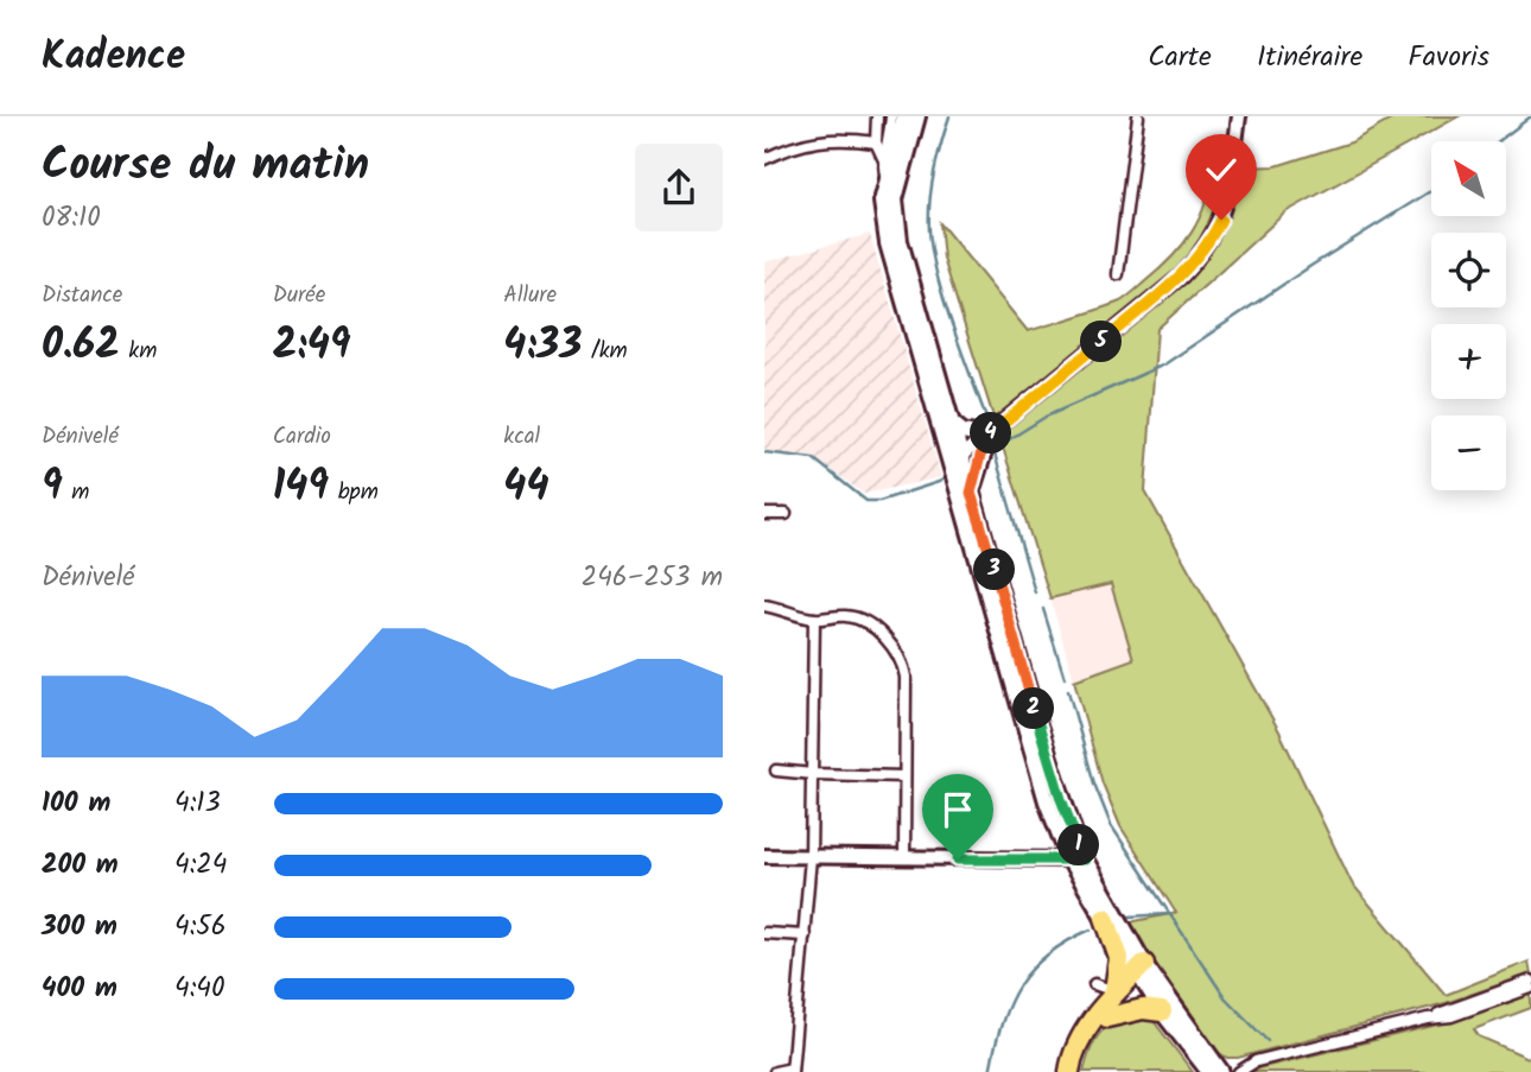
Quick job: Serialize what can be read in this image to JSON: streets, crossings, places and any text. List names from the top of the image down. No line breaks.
{"north":"top left","page":{"header":"Kadence","nav":["Carte","Itinéraire","Favoris"],"heading":["Course du matin","08:10"],"map_buttons":["+","−"],"stats":[["Distance","0.62 km"],["Durée","2:49"],["Allure","4:33 /km"],["Dénivelé","9 m"],["Cardio","149 bpm"],["kcal","44"]],"pins":["5","4","3","2","1"],"chart":["Dénivelé","246–253 m"],"list":[{"name":"100 m","note":"4:13"},{"name":"200 m","note":"4:24"},{"name":"300 m","note":"4:56"},{"name":"400 m","note":"4:40"}]}}
